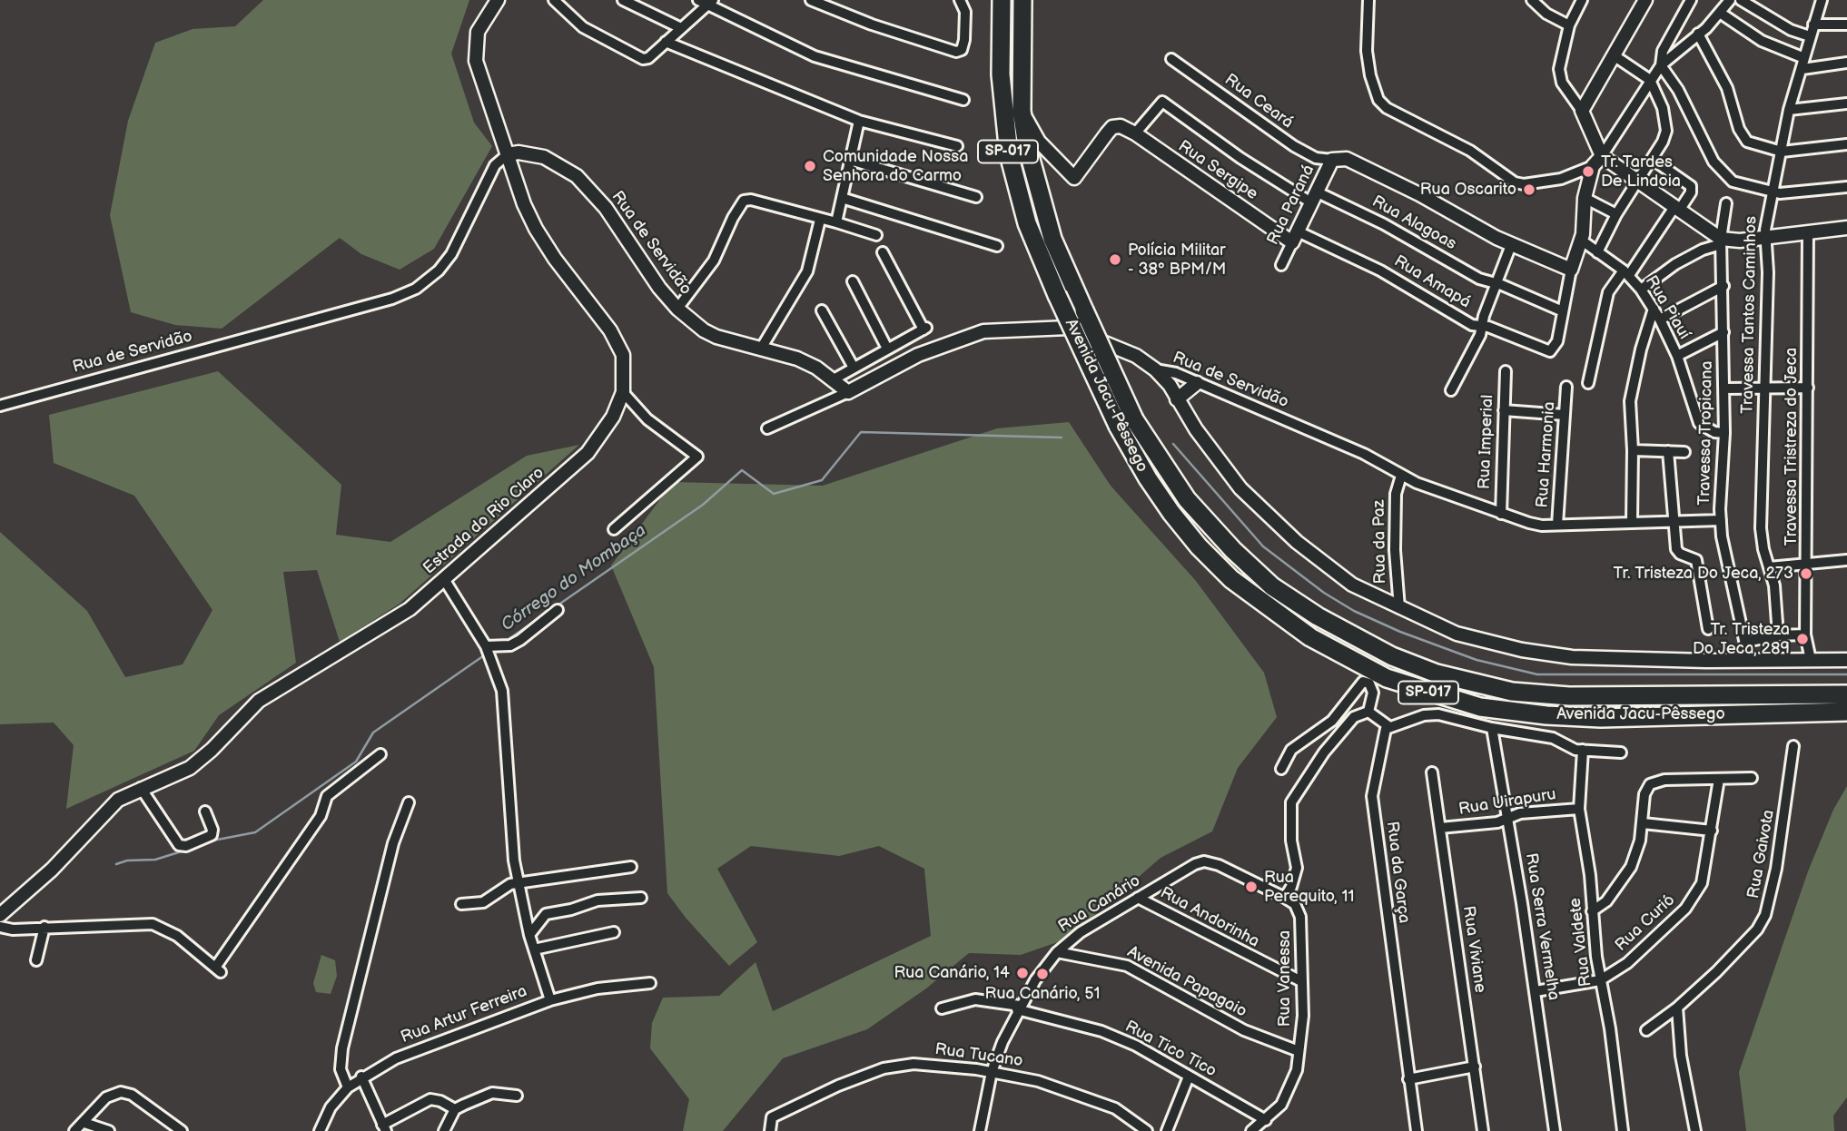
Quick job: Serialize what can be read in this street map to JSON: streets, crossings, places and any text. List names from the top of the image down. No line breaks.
{"streets":{"highway":["SP-017","Avenida Jacu-Pêssego"],"main road":["Rua Sergipe","Rua Paraná","Rua de Servidão","Estrada do Rio Claro"],"street":["Rua Ceará","Rua Alagoas","Rua Amapá","Rua Piauí","Travessa Tantos Caminhos","Travessa Tropicana","Rua Imperial","Travessa Tristreza do Jeca","Rua Harmonia","Rua da Paz","Rua Uirapuru","Rua Gaivota","Rua da Garça","Rua Canário","Rua Andorinha","Rua Curió","Rua Serra Vermelha","Rua Valdete","Rua Viviane","Rua Vanessa","Avenida Papagaio","Rua Artur Ferreira","Rua Tico Tico","Rua Tucano"]},"crossings":[["Rua Ceará","Rua Paraná"],["Rua Sergipe","Rua Paraná"],["Rua Sergipe","Rua Alagoas"],["Rua Sergipe","Rua Amapá"],["Rua Paraná","Rua Alagoas"],["Rua Paraná","Rua Amapá"],["Rua Alagoas","Rua Amapá"],["Rua de Servidão","Travessa Tropicana"],["Rua de Servidão","Rua Imperial"],["Rua de Servidão","Rua Harmonia"],["Rua de Servidão","Estrada do Rio Claro"],["Rua de Servidão","Rua da Paz"],["Rua Piauí","Travessa Tropicana"],["Rua Uirapuru","Rua Serra Vermelha"],["Rua Uirapuru","Rua Valdete"],["Rua Uirapuru","Rua Viviane"],["Rua Canário","Rua Andorinha"],["Rua Canário","Rua Vanessa"],["Rua Canário","Avenida Papagaio"],["Rua Canário","Rua Tico Tico"],["Rua Canário","Rua Tucano"],["Rua Andorinha","Rua Vanessa"],["Rua Curió","Rua Serra Vermelha"],["Rua Curió","Rua Valdete"],["Rua Vanessa","Avenida Papagaio"],["Rua Vanessa","Rua Tico Tico"]],"water":["Córrego do Mombaça"],"places":["Comunidade Nossa Senhora do Carmo","Tr. Tardes De Lindoia","Rua Oscarito","Polícia Militar - 38º BPM/M","Tr. Tristeza Do Jeca, 273","Tr. Tristeza Do Jeca, 289","Rua Perequito, 11","Rua Canário, 14","Rua Canário, 51"]}
